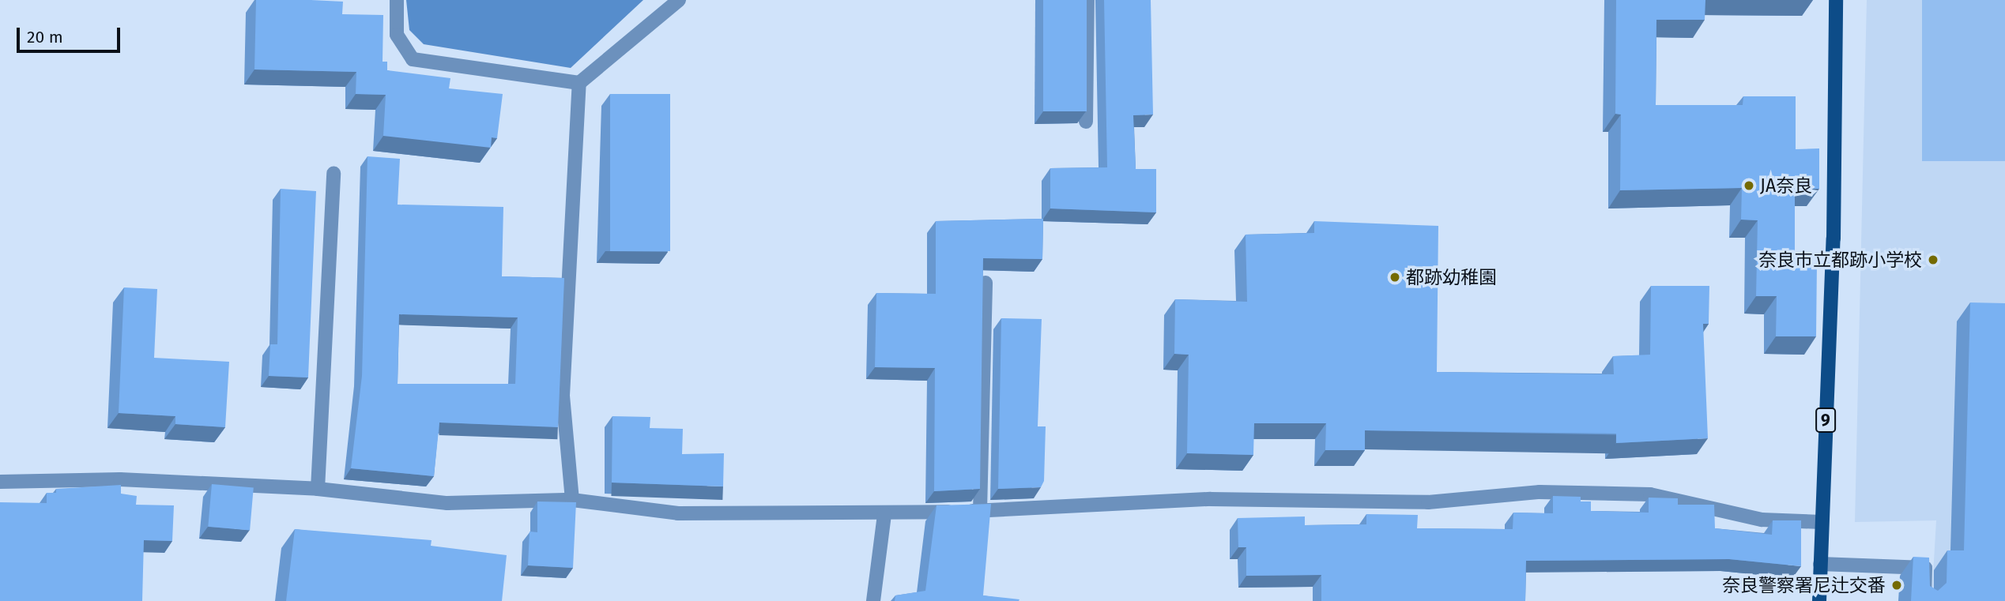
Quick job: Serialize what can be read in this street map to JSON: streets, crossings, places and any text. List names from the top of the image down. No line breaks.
{"streets":{"main road":["9"]},"places":["JA奈良","奈良市立都跡小学校","都跡幼稚園","奈良警察署尼辻交番"],"scale_bar":"20 m"}
